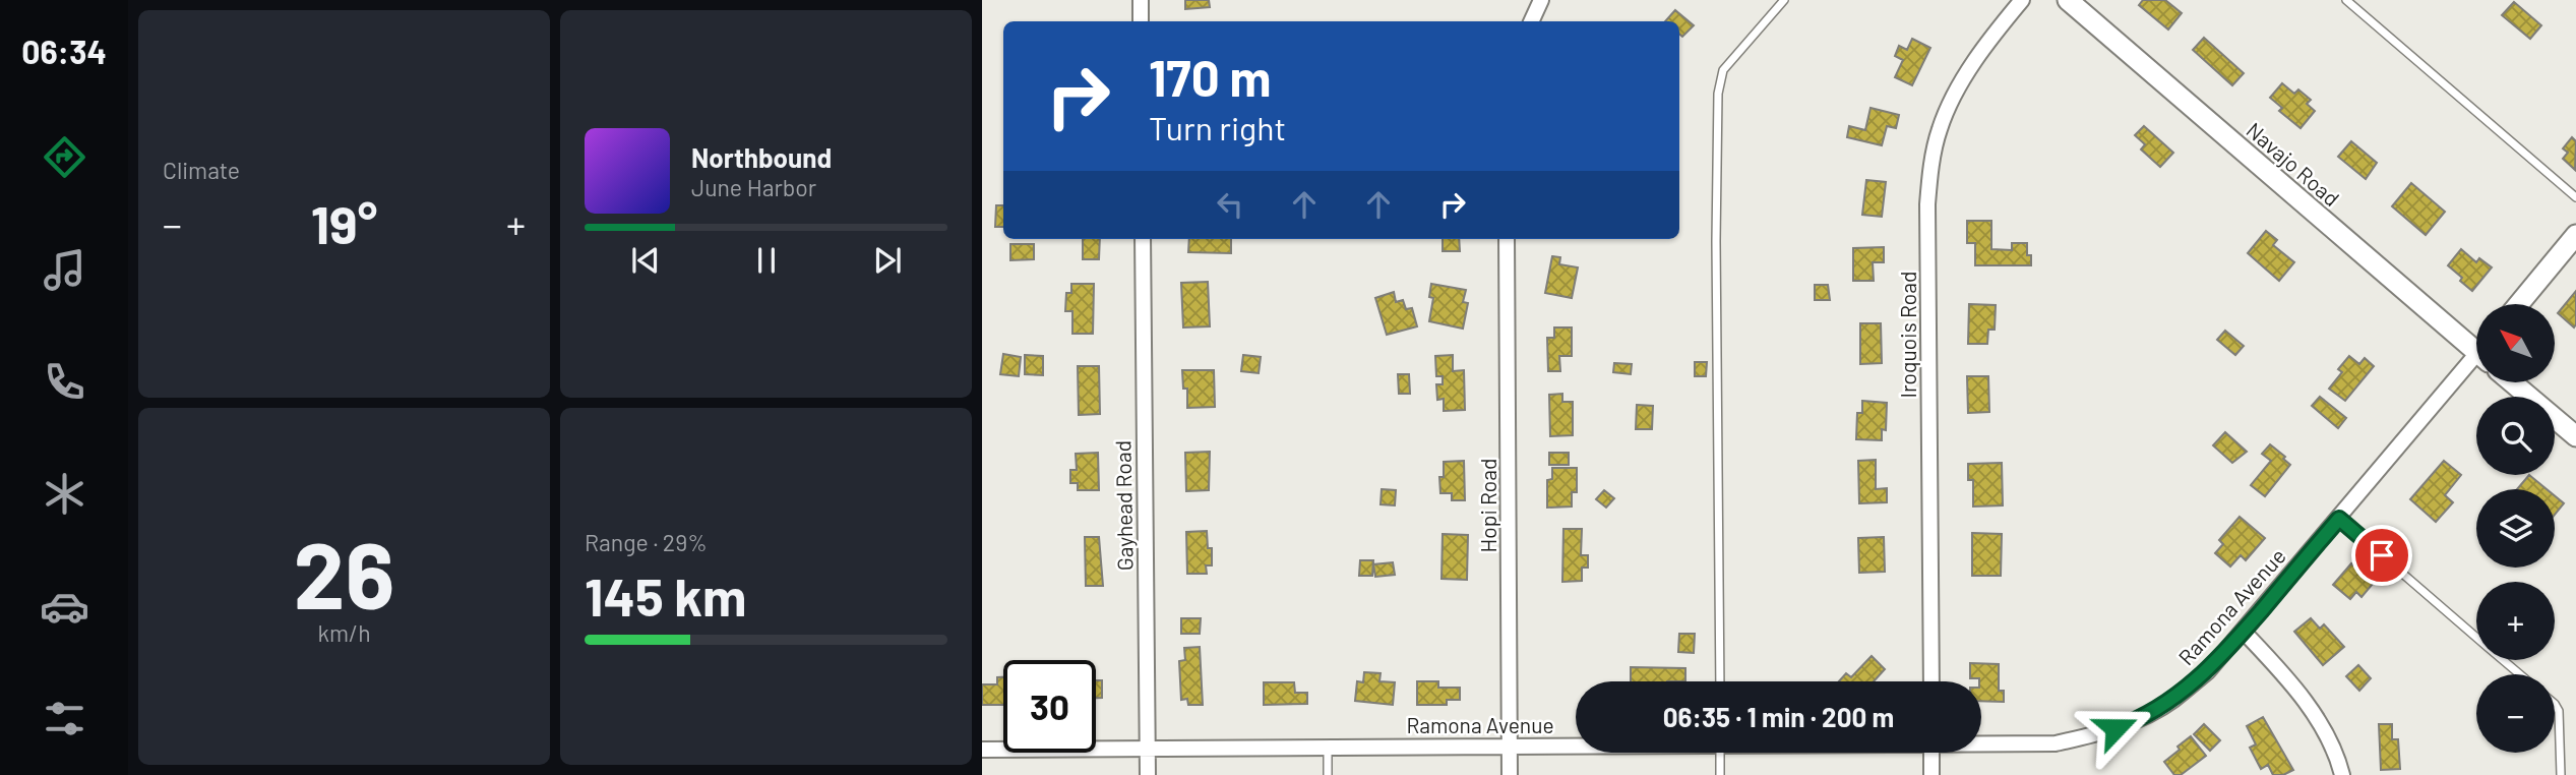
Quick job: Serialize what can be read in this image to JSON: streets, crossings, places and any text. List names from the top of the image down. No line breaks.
{"streets":{"main road":["Navajo Road"],"street":["Iroquois Road","Gayhead Road","Hopi Road","Ramona Avenue"]},"crossings":[["Gayhead Road","Ramona Avenue"],["Hopi Road","Ramona Avenue"]],"north":"top left","page":{"tabs":"06:34","tile":["Climate",["26","km/h"],["Range · 29%","145 km"]],"turn":["170 m","Turn right"],"song":["Northbound","June Harbor"],"heat":["−","19°","+"],"map_buttons":["+","−"],"limit":"30","trip":"06:35 · 1 min · 200 m"}}
